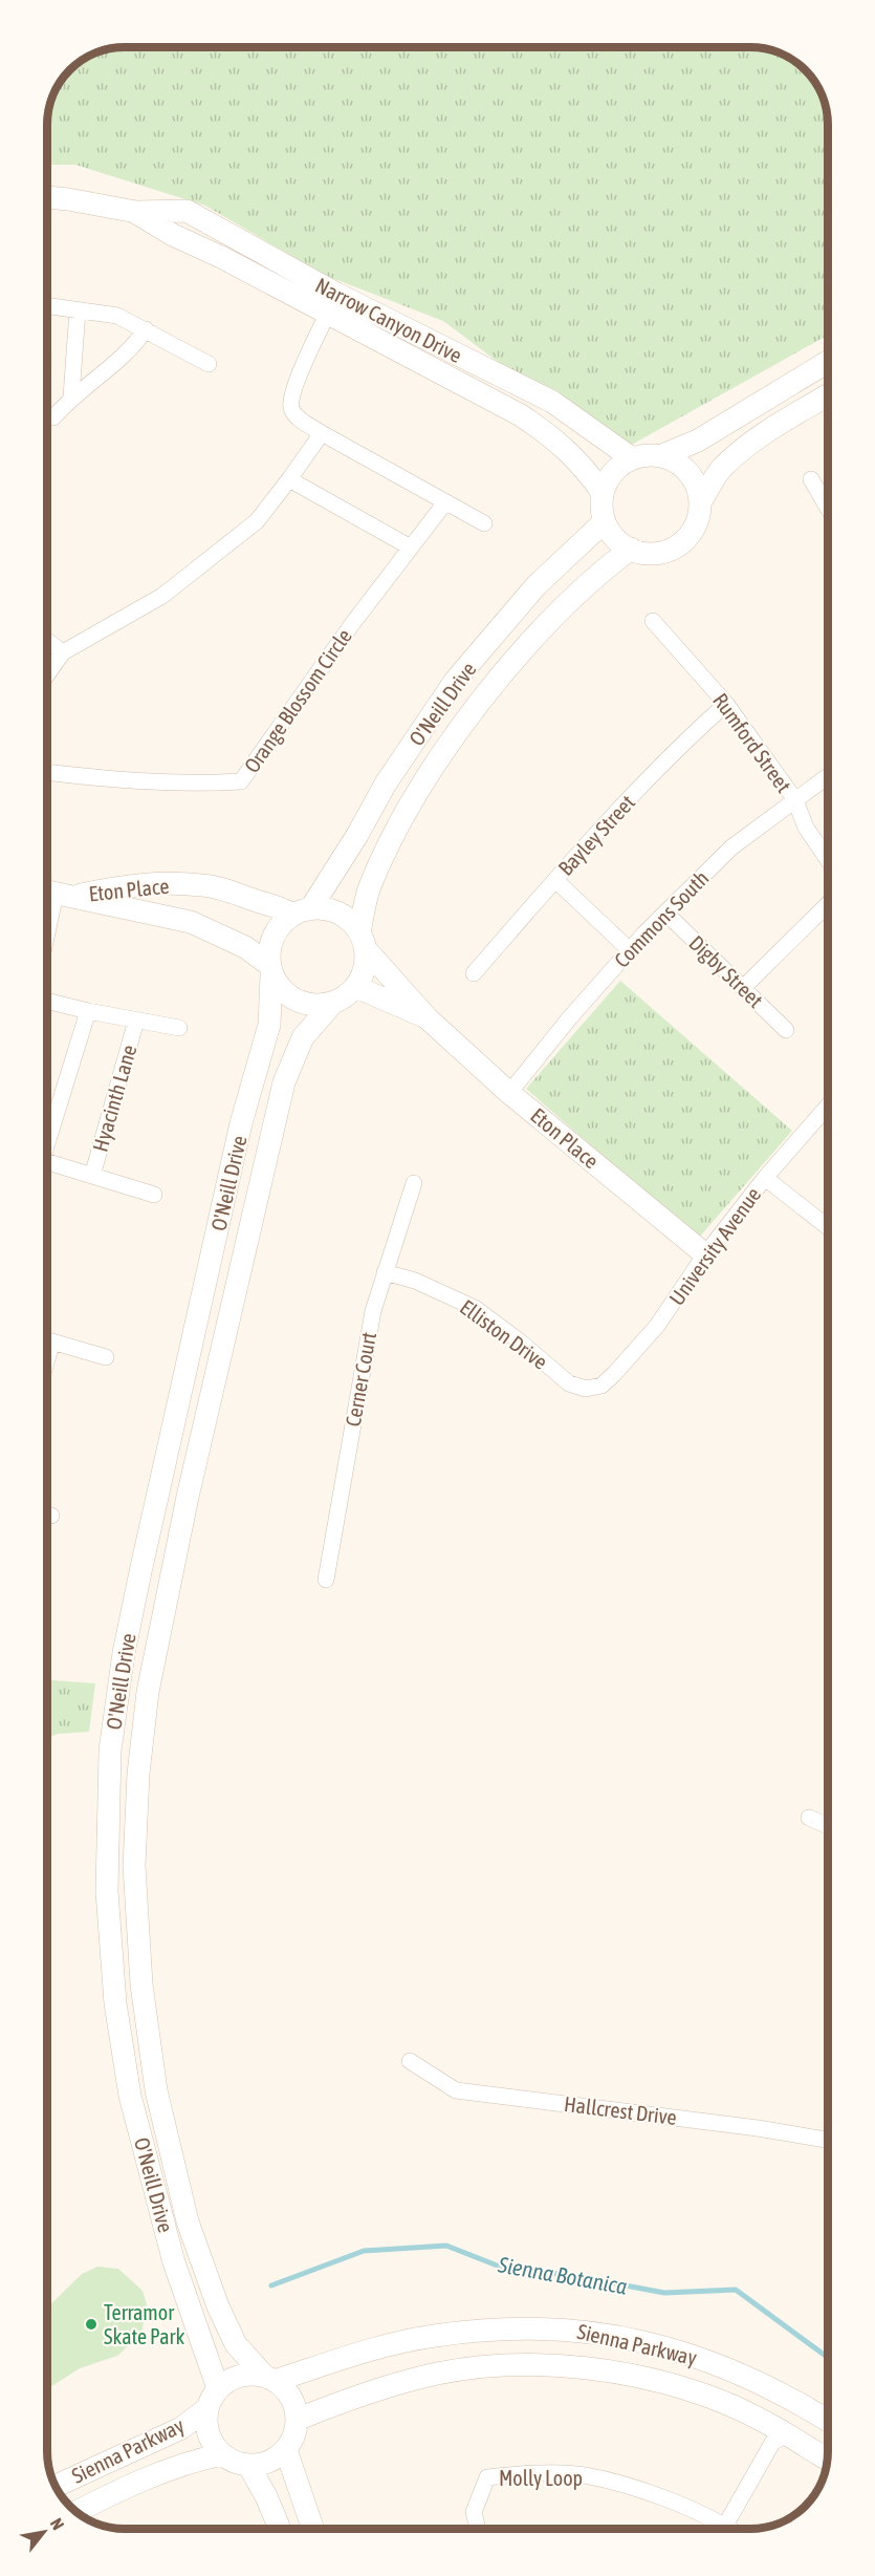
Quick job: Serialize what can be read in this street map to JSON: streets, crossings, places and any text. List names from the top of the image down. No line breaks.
{"streets":{"main road":["Narrow Canyon Drive","O'Neill Drive","Eton Place","Sienna Parkway"],"street":["Orange Blossom Circle","Rumford Street","Bayley Street","Commons South","Digby Street","Hyacinth Lane","University Avenue","Elliston Drive","Cerner Court","Hallcrest Drive","Molly Loop"]},"crossings":[["Narrow Canyon Drive","O'Neill Drive"],["O'Neill Drive","Eton Place"],["O'Neill Drive","Sienna Parkway"],["Rumford Street","Bayley Street"],["Rumford Street","Commons South"],["Eton Place","Commons South"],["Eton Place","University Avenue"],["Commons South","Digby Street"],["University Avenue","Elliston Drive"],["Elliston Drive","Cerner Court"]],"water":["Sienna Botanica"],"places":["Terramor Skate Park"],"north":"top right"}
